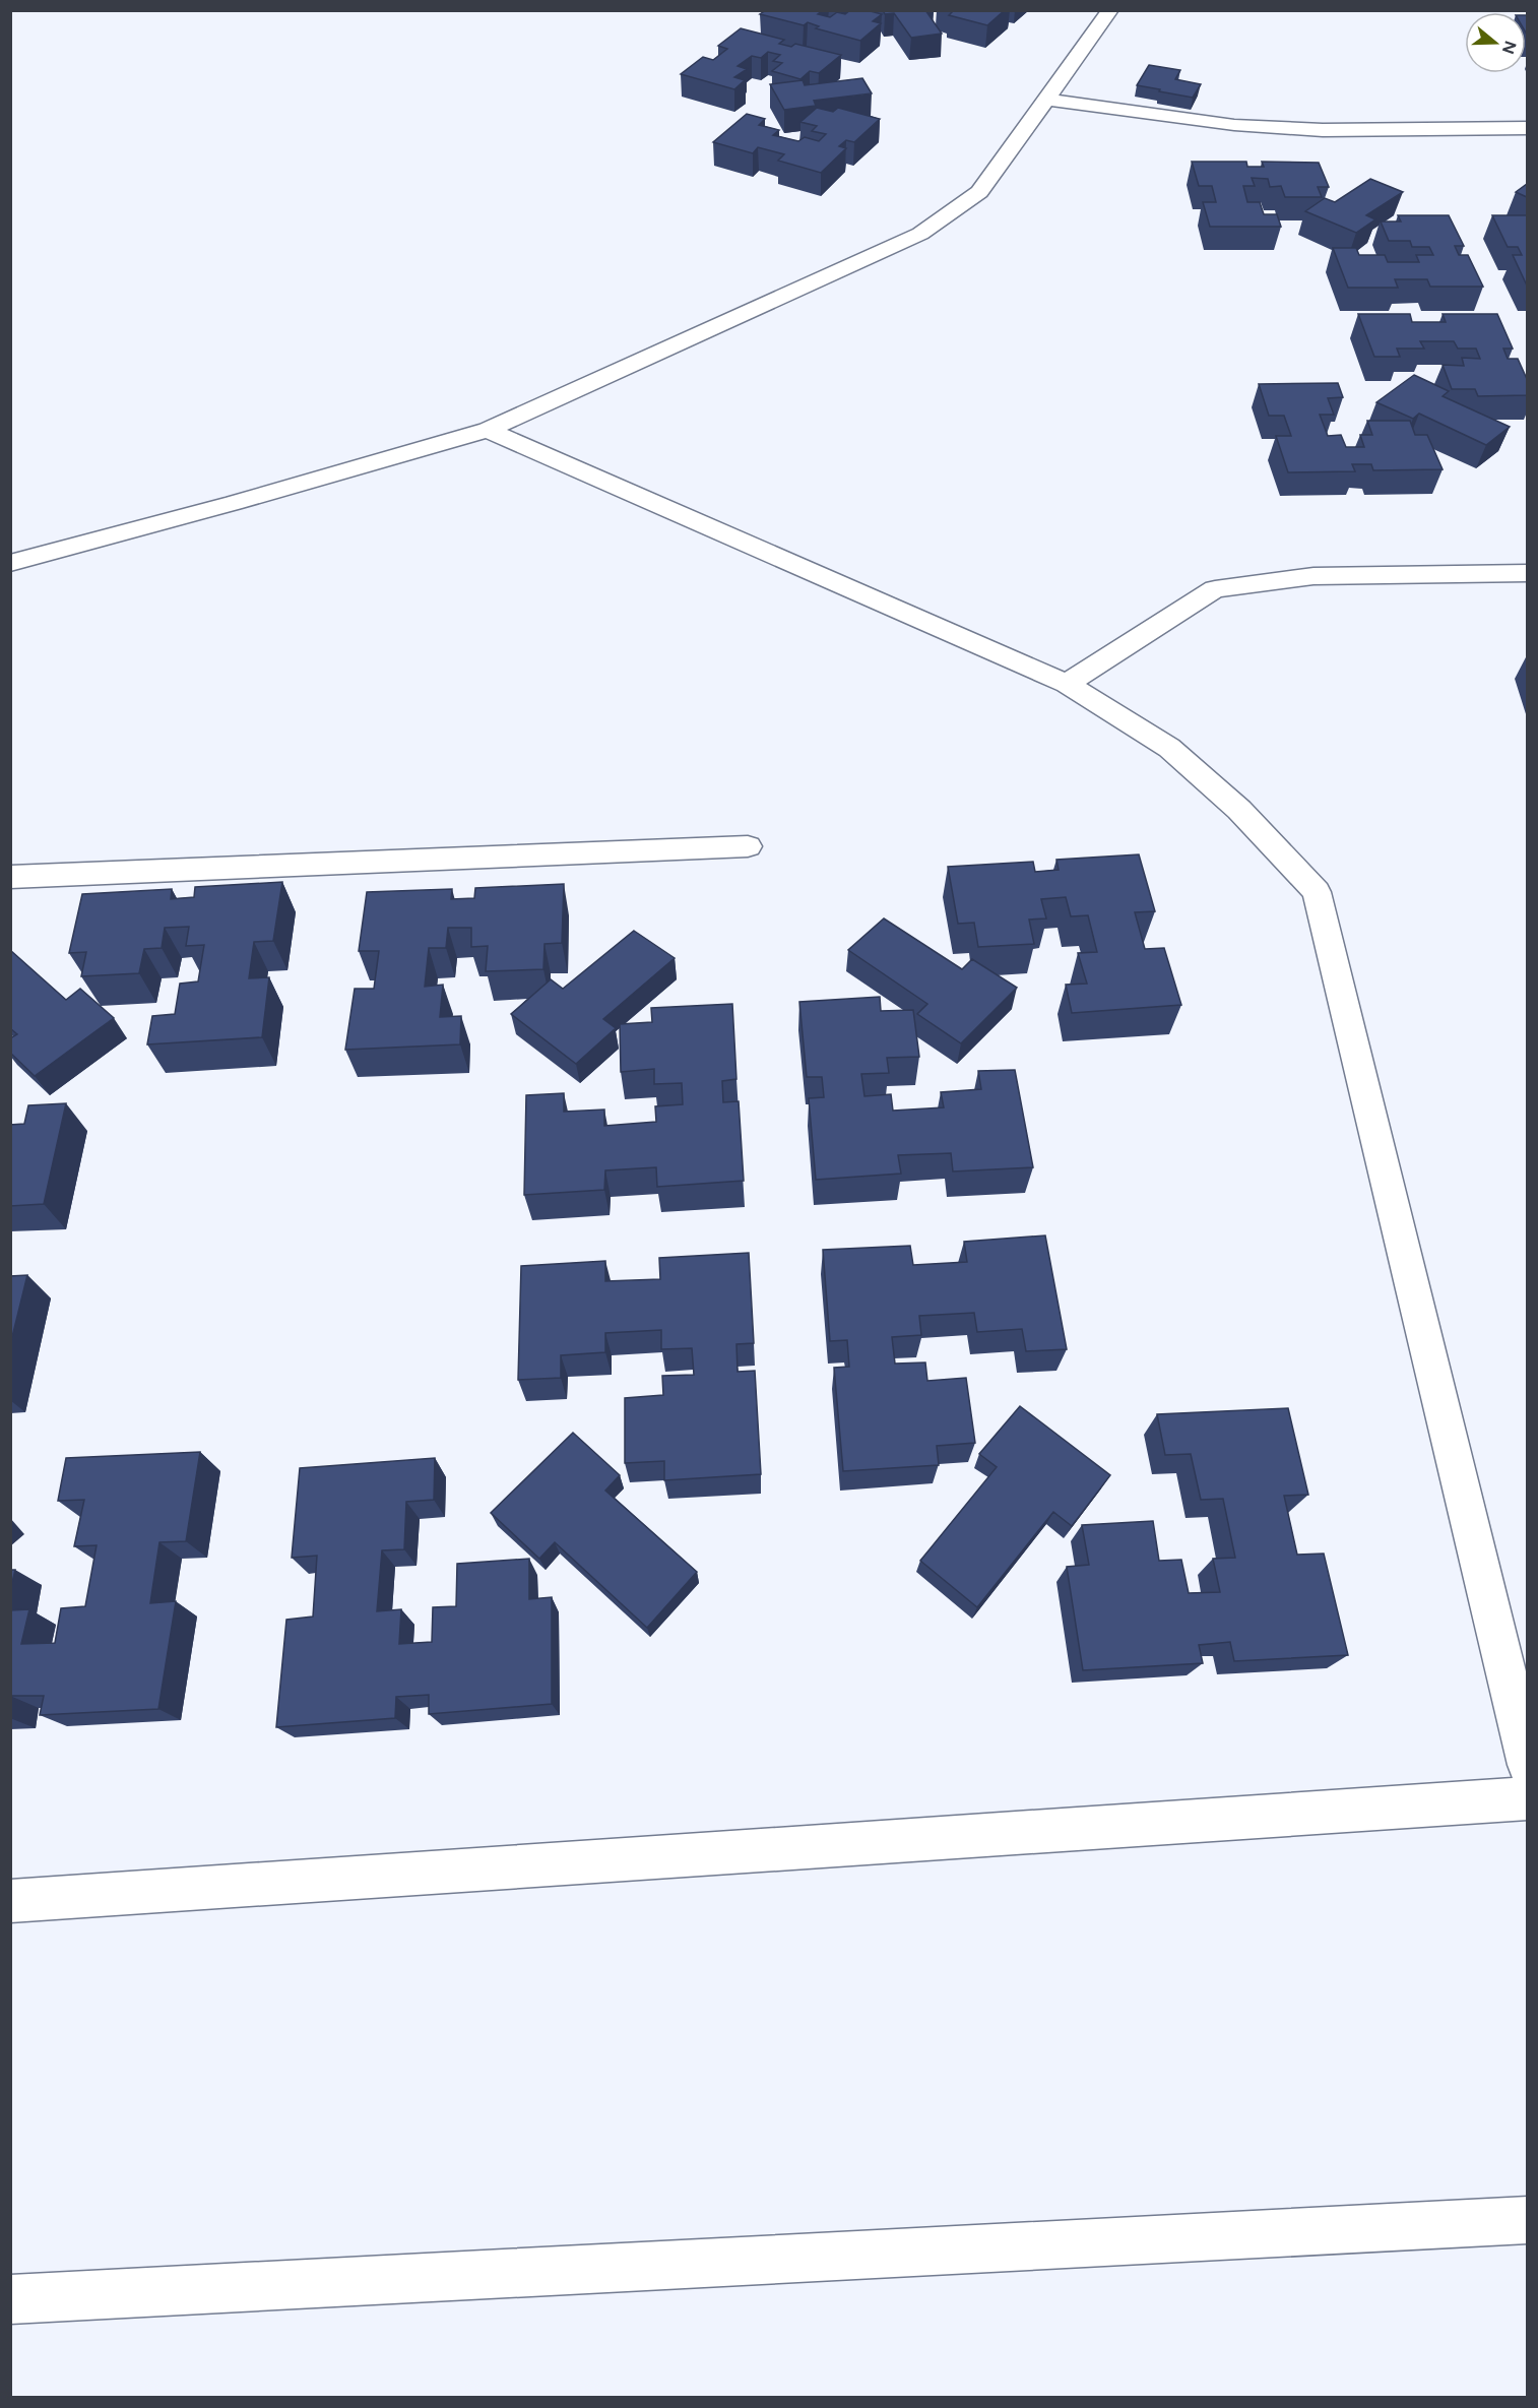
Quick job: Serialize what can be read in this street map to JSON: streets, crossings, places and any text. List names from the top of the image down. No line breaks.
{"north":"right"}
